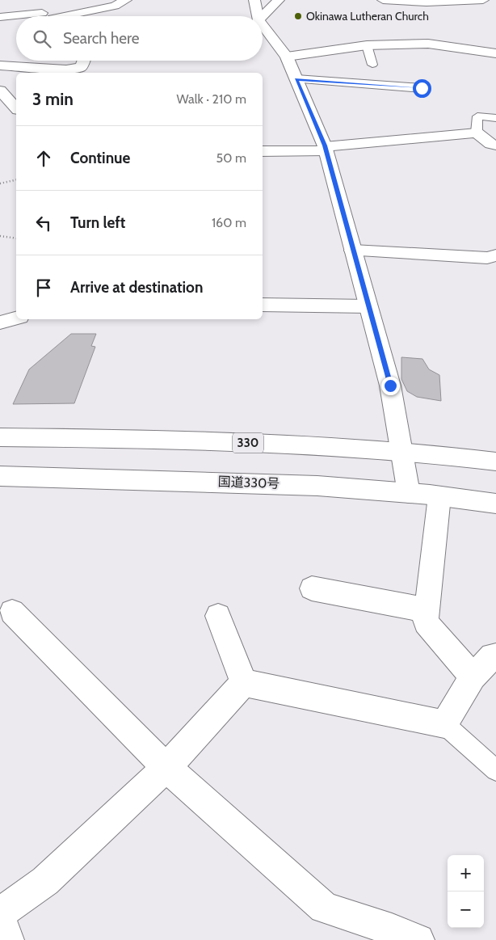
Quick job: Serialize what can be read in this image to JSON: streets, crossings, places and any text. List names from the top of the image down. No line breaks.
{"streets":{"main road":["330","国道330号"]},"places":["Okinawa Lutheran Church"],"page":{"search":"Search here","heading":["3 min","Walk · 210 m"],"list":[["Continue","50 m"],["Turn left","160 m"],"Arrive at destination"],"map_buttons":["+","−"]}}
